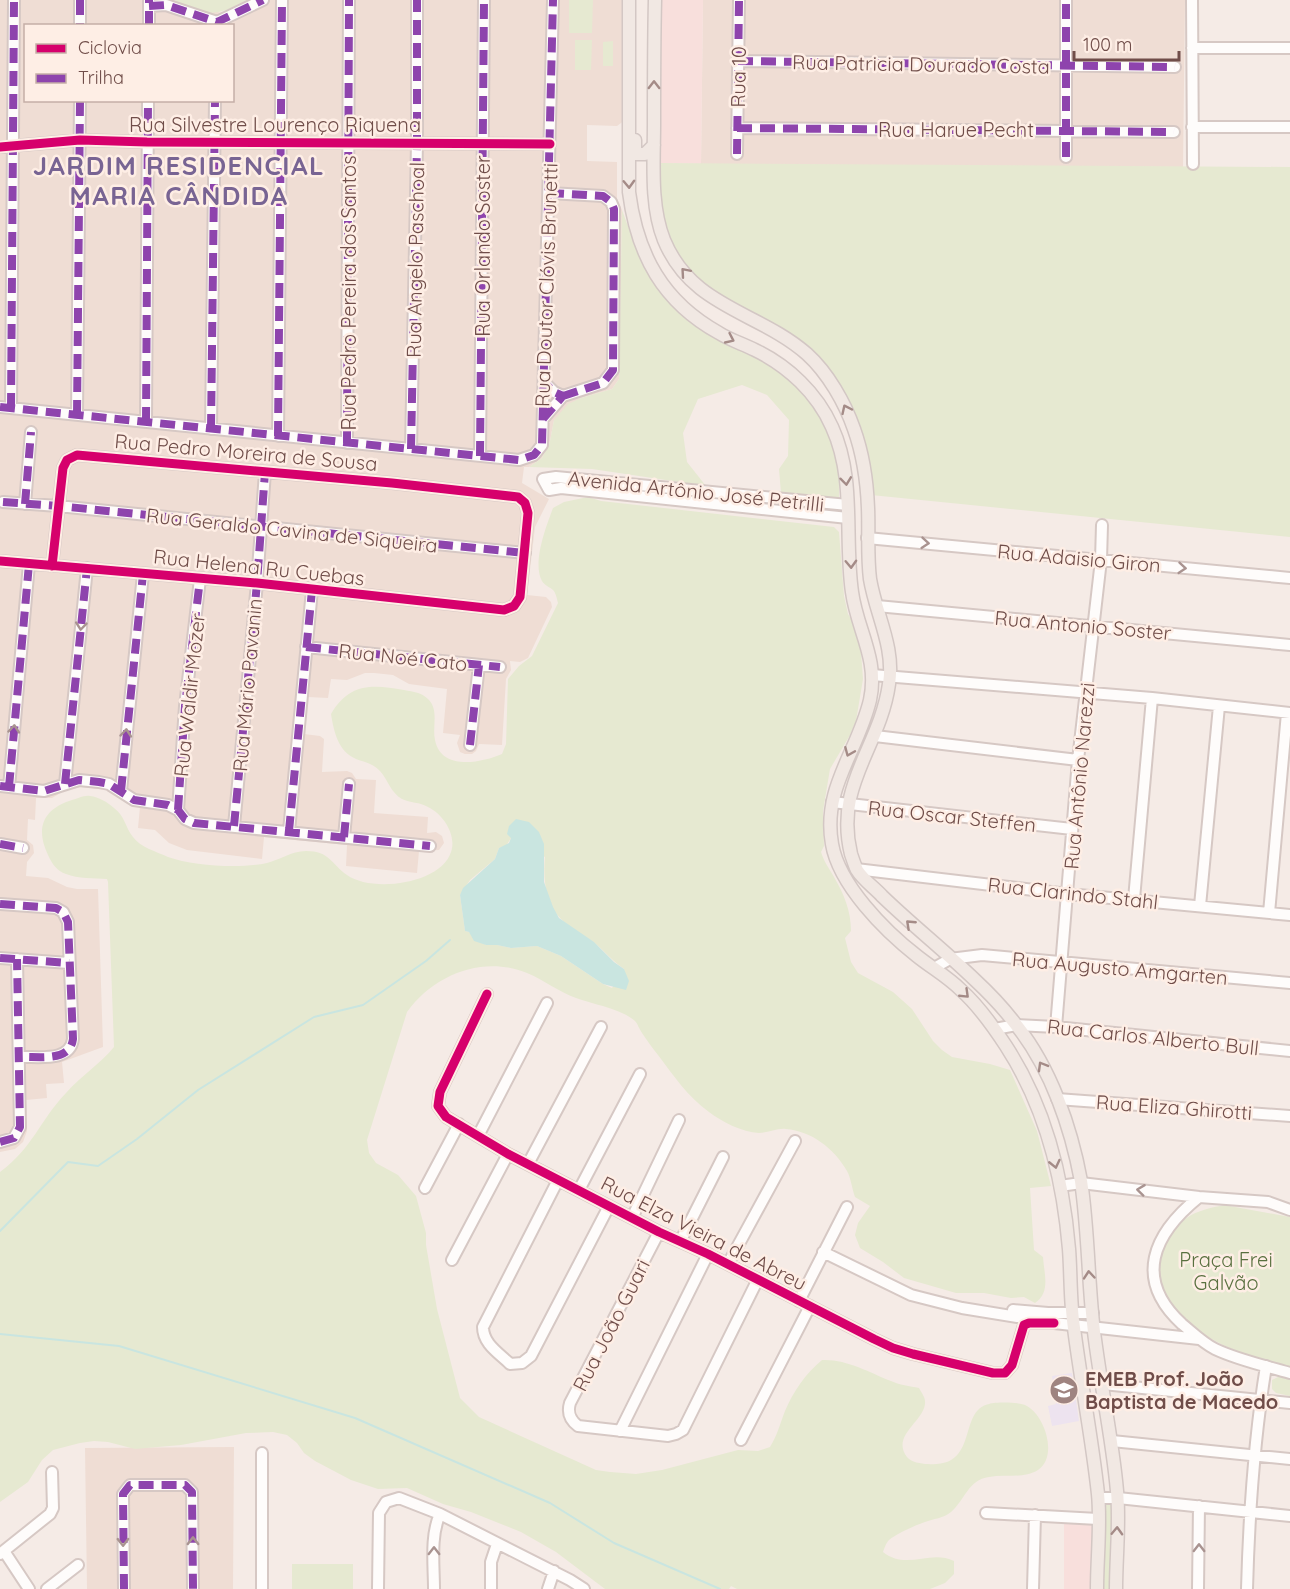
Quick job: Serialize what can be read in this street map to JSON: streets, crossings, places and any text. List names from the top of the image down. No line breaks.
{"streets":{"street":["Rua Patricia Dourado Costa","Rua 10","Rua Silvestre Lourenço Riquena","Rua Harue Pecht","Rua Orlando Soster","Rua Angelo Paschoal","Rua Doutor Clóvis Brunetti","Rua Pedro Pereira dos Santos","Rua Pedro Moreira de Sousa","Avenida Artônio José Petrilli","Rua Geraldo Cavina de Siqueira","Rua Adaisio Giron","Rua Helena Ru Cuebas","Rua Antonio Soster","Rua Noé Cato","Rua Mário Pavanin","Rua Waldir Mozer","Rua Antônio Narezzi","Rua Oscar Steffen","Rua Clarindo Stahl","Rua Augusto Amgarten","Rua Carlos Alberto Bull","Rua Eliza Ghirotti","Rua Elza Vieira de Abreu","Rua João Guari"]},"crossings":[["Rua Patricia Dourado Costa","Rua 10"],["Rua 10","Rua Harue Pecht"],["Rua Silvestre Lourenço Riquena","Rua Orlando Soster"],["Rua Silvestre Lourenço Riquena","Rua Angelo Paschoal"],["Rua Silvestre Lourenço Riquena","Rua Doutor Clóvis Brunetti"],["Rua Silvestre Lourenço Riquena","Rua Pedro Pereira dos Santos"],["Rua Orlando Soster","Rua Doutor Clóvis Brunetti"],["Rua Pedro Moreira de Sousa","Rua Geraldo Cavina de Siqueira"],["Rua Pedro Moreira de Sousa","Rua Helena Ru Cuebas"],["Rua Pedro Moreira de Sousa","Rua Mário Pavanin"],["Rua Geraldo Cavina de Siqueira","Rua Helena Ru Cuebas"],["Rua Geraldo Cavina de Siqueira","Rua Mário Pavanin"],["Rua Adaisio Giron","Rua Antônio Narezzi"],["Rua Helena Ru Cuebas","Rua Mário Pavanin"],["Rua Helena Ru Cuebas","Rua Waldir Mozer"],["Rua Antonio Soster","Rua Antônio Narezzi"],["Rua Antônio Narezzi","Rua Oscar Steffen"],["Rua Antônio Narezzi","Rua Clarindo Stahl"],["Rua Antônio Narezzi","Rua Augusto Amgarten"],["Rua Antônio Narezzi","Rua Carlos Alberto Bull"],["Rua Elza Vieira de Abreu","Rua João Guari"]],"one_way":["Rua Adaisio Giron"],"districts":["JARDIM RESIDENCIAL MARIA CÂNDIDA"],"parks":["Praça Frei Galvão"],"places":{"school or university":["EMEB Prof. João Baptista de Macedo"]},"legend":["Ciclovia","Trilha"],"scale_bar":"100 m"}
